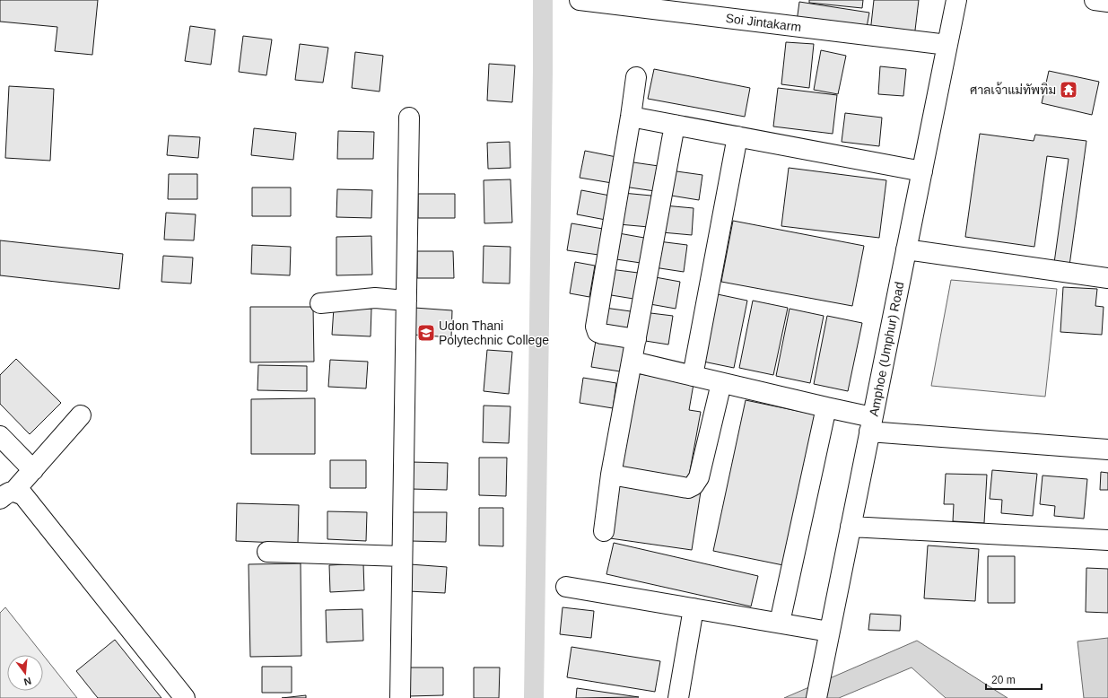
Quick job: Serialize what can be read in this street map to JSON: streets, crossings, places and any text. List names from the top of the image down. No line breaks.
{"streets":{"street":["Soi Jintakarm","Amphoe (Umphur) Road"]},"crossings":[["Soi Jintakarm","Amphoe (Umphur) Road"]],"places":{"temple":["ศาลเจ้าแม่ทัพทิม"],"school or university":["Udon Thani Polytechnic College"]},"scale_bar":"20 m","north":"bottom"}
